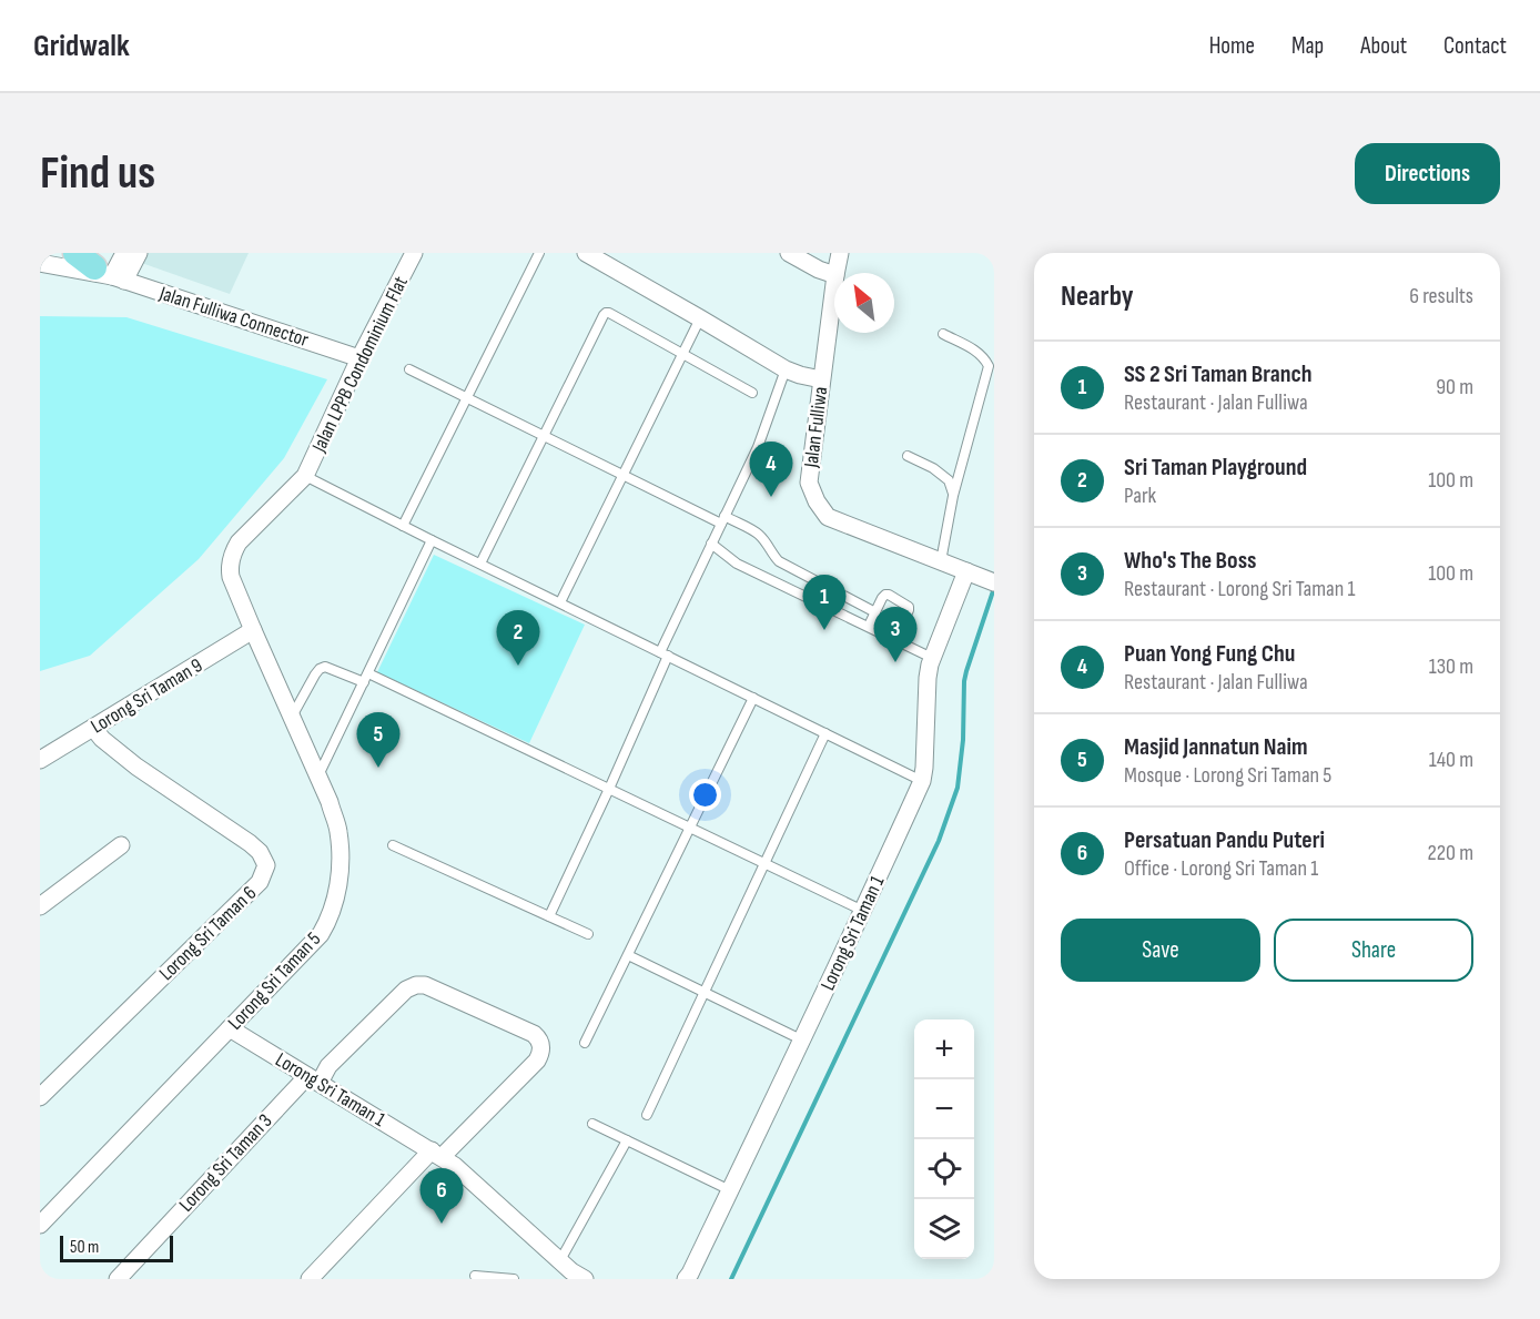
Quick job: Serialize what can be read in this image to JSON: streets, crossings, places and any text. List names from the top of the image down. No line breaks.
{"streets":{"street":["Jalan Fulliwa Connector","Jalan LPPB Condominium Flat","Jalan Fulliwa","Lorong Sri Taman 9","Lorong Sri Taman 6","Lorong Sri Taman 1","Lorong Sri Taman 5","Lorong Sri Taman 3"]},"crossings":[["Jalan Fulliwa Connector","Jalan LPPB Condominium Flat"],["Jalan LPPB Condominium Flat","Lorong Sri Taman 5"],["Jalan Fulliwa","Lorong Sri Taman 1"],["Lorong Sri Taman 9","Lorong Sri Taman 6"],["Lorong Sri Taman 9","Lorong Sri Taman 5"],["Lorong Sri Taman 1","Lorong Sri Taman 5"],["Lorong Sri Taman 1","Lorong Sri Taman 3"]],"scale_bar":"50 m","north":"top left","page":{"header":"Gridwalk","nav":["Home","Map","About","Contact"],"buttons":["Directions",["Save","Share"]],"title":"Find us","heading":["Nearby","6 results"],"list":[{"mark":"1","name":"SS 2 Sri Taman Branch","note":"Restaurant · Jalan Fulliwa","value":"90 m"},{"mark":"2","name":"Sri Taman Playground","note":"Park","value":"100 m"},{"mark":"3","name":"Who's The Boss","note":"Restaurant · Lorong Sri Taman 1","value":"100 m"},{"mark":"4","name":"Puan Yong Fung Chu","note":"Restaurant · Jalan Fulliwa","value":"130 m"},{"mark":"5","name":"Masjid Jannatun Naim","note":"Mosque · Lorong Sri Taman 5","value":"140 m"},{"mark":"6","name":"Persatuan Pandu Puteri","note":"Office · Lorong Sri Taman 1","value":"220 m"}],"pins":["4","1","3","2","5","6"],"map_buttons":["+","−"],"scale":"50 m"}}
